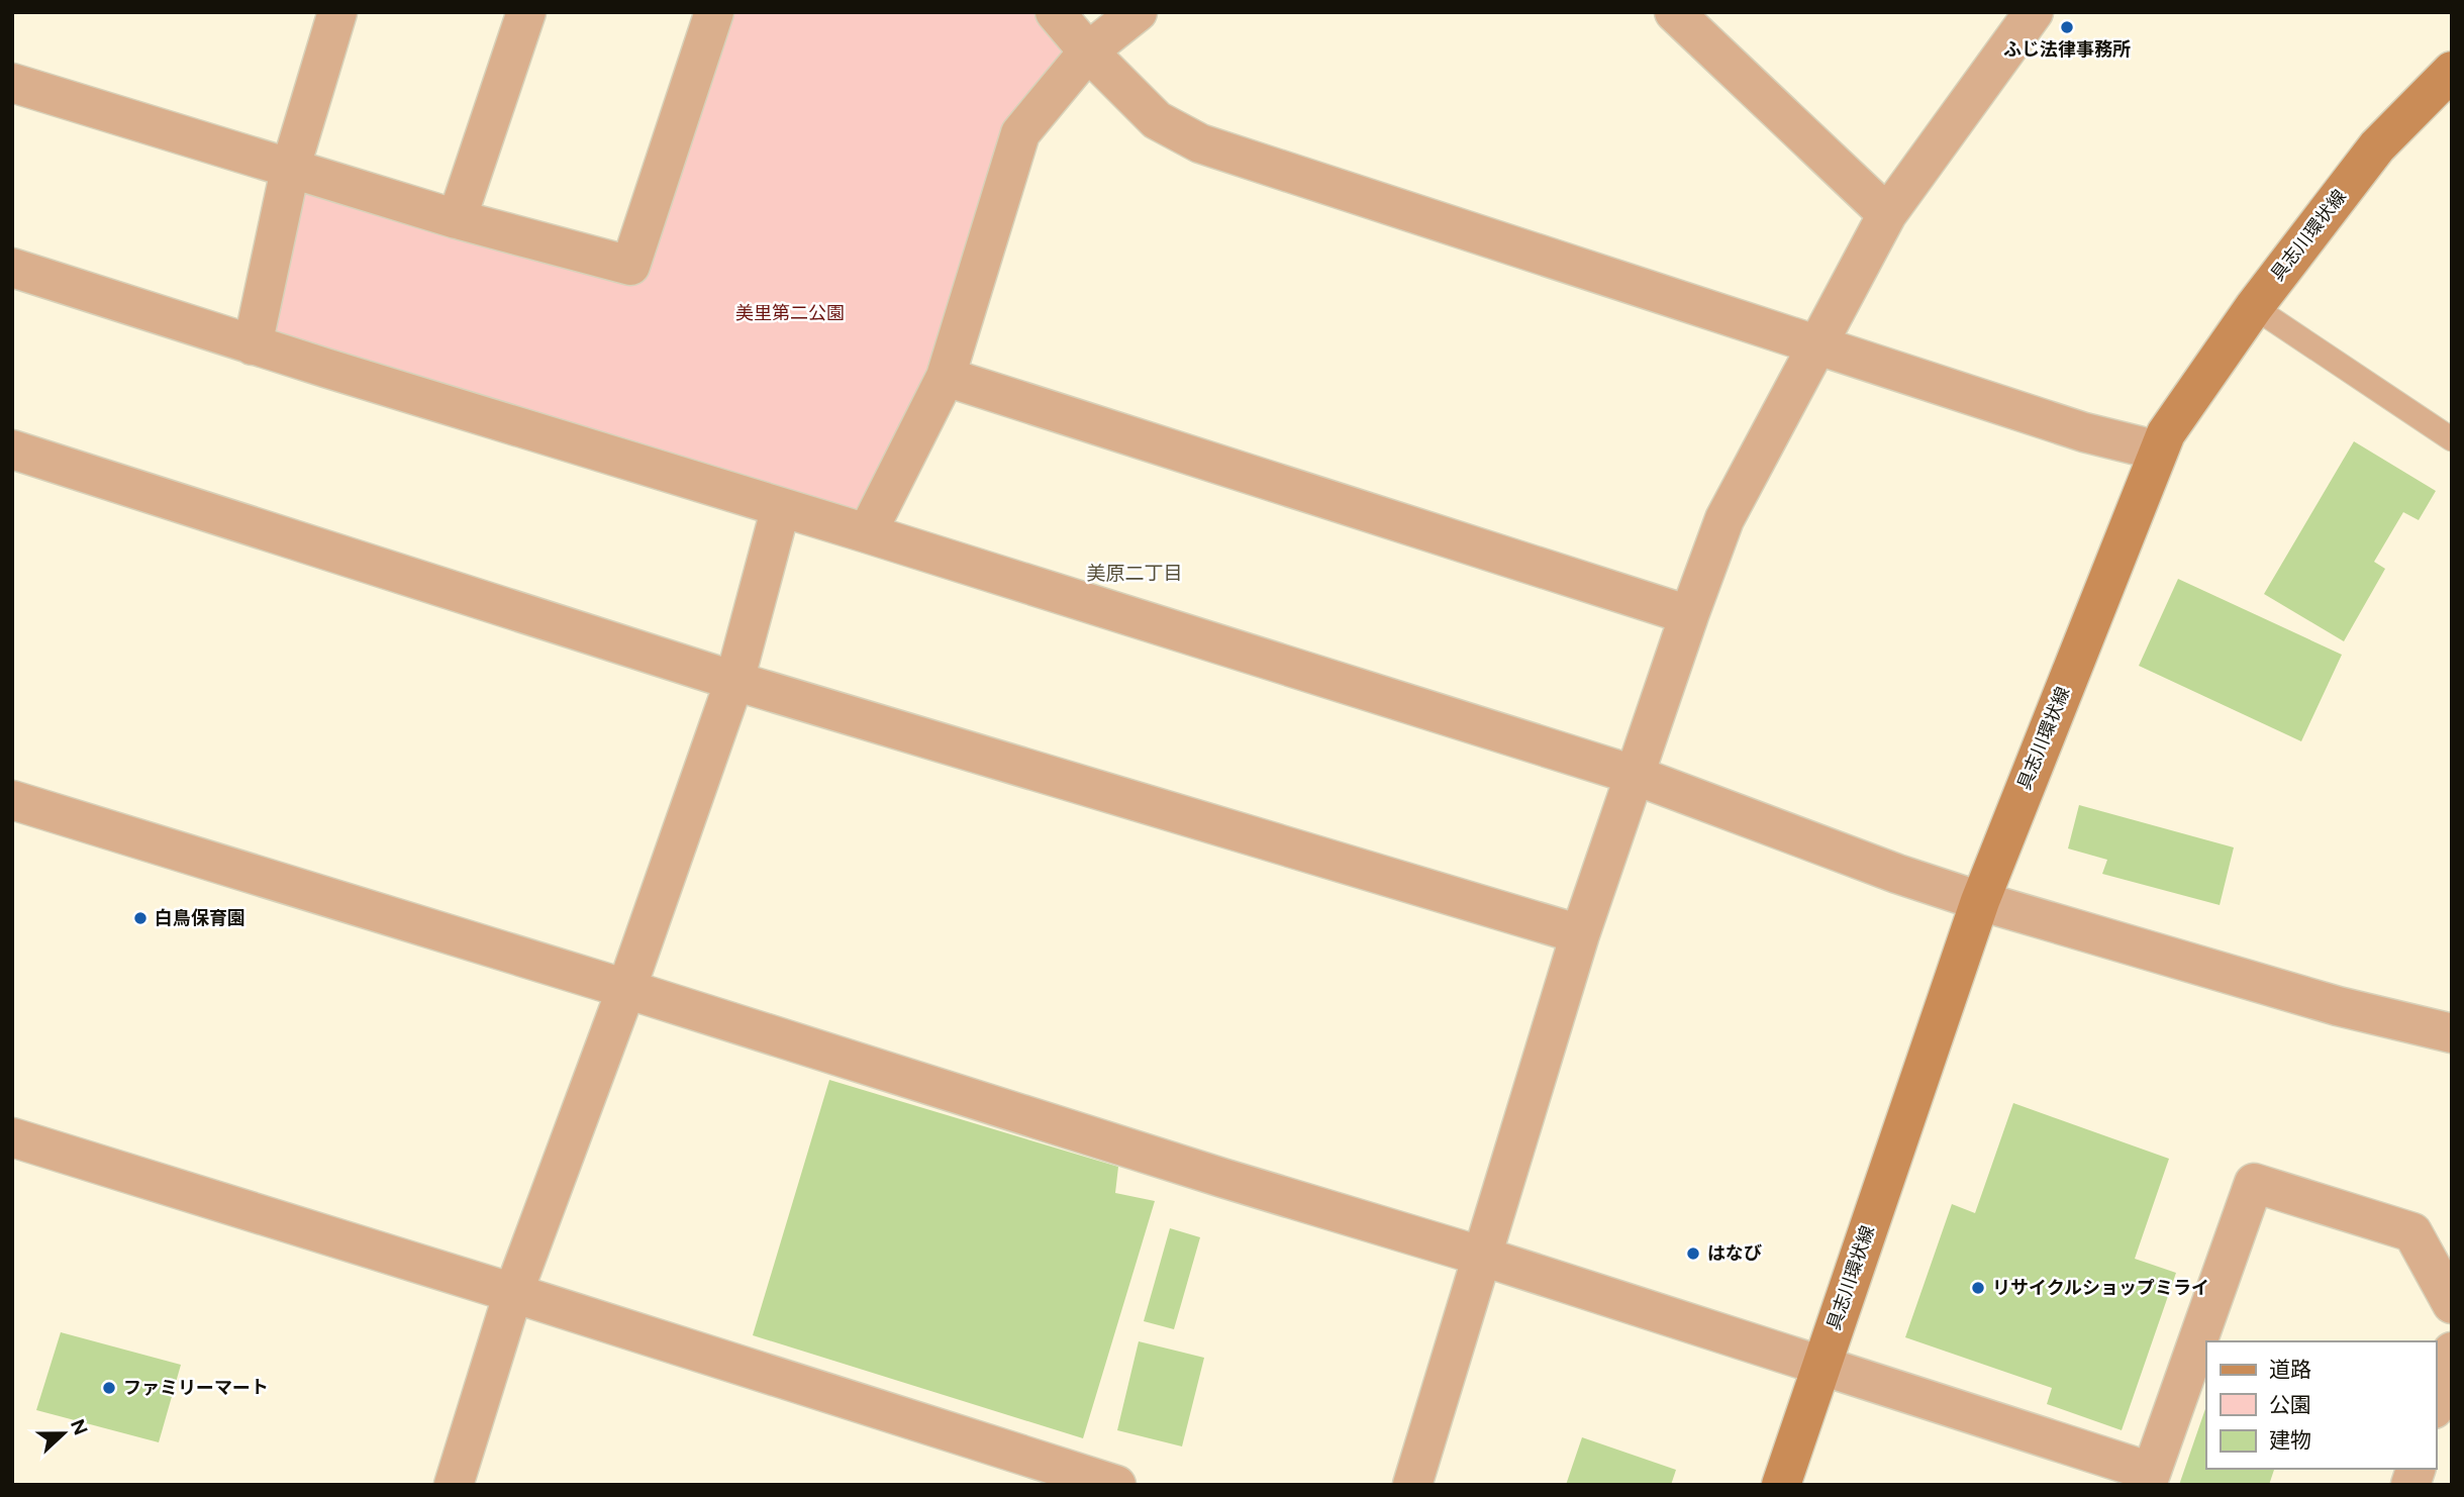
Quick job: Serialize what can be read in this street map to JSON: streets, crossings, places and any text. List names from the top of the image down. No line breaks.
{"streets":{"main road":["具志川環状線"]},"districts":["美原二丁目"],"parks":["美里第二公園"],"places":["ふじ法律事務所","白鳥保育園","はなび","リサイクルショップミライ","ファミリーマート"],"legend":["道路","公園","建物"],"north":"right"}
